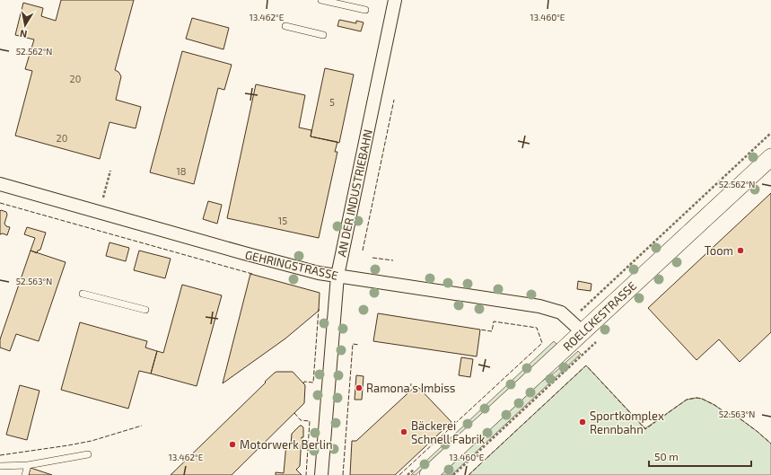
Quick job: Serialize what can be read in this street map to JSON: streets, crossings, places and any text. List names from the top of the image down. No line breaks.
{"streets":{"main road":["ROELCKESTRASSE"],"street":["AN DER INDUSTRIEBAHN","GEHRINGSTRASSE"]},"crossings":[["AN DER INDUSTRIEBAHN","GEHRINGSTRASSE"],["GEHRINGSTRASSE","ROELCKESTRASSE"]],"places":["Toom","Ramona's Imbiss","Sportkomplex Rennbahn","Bäckerei Schnell Fabrik","Motorwerk Berlin"],"house_numbers":["20","5","20","18","15"],"scale_bar":"50 m","north":"bottom","coordinates":["13.462°E","13.460°E","52.562°N","52.563°N"]}
